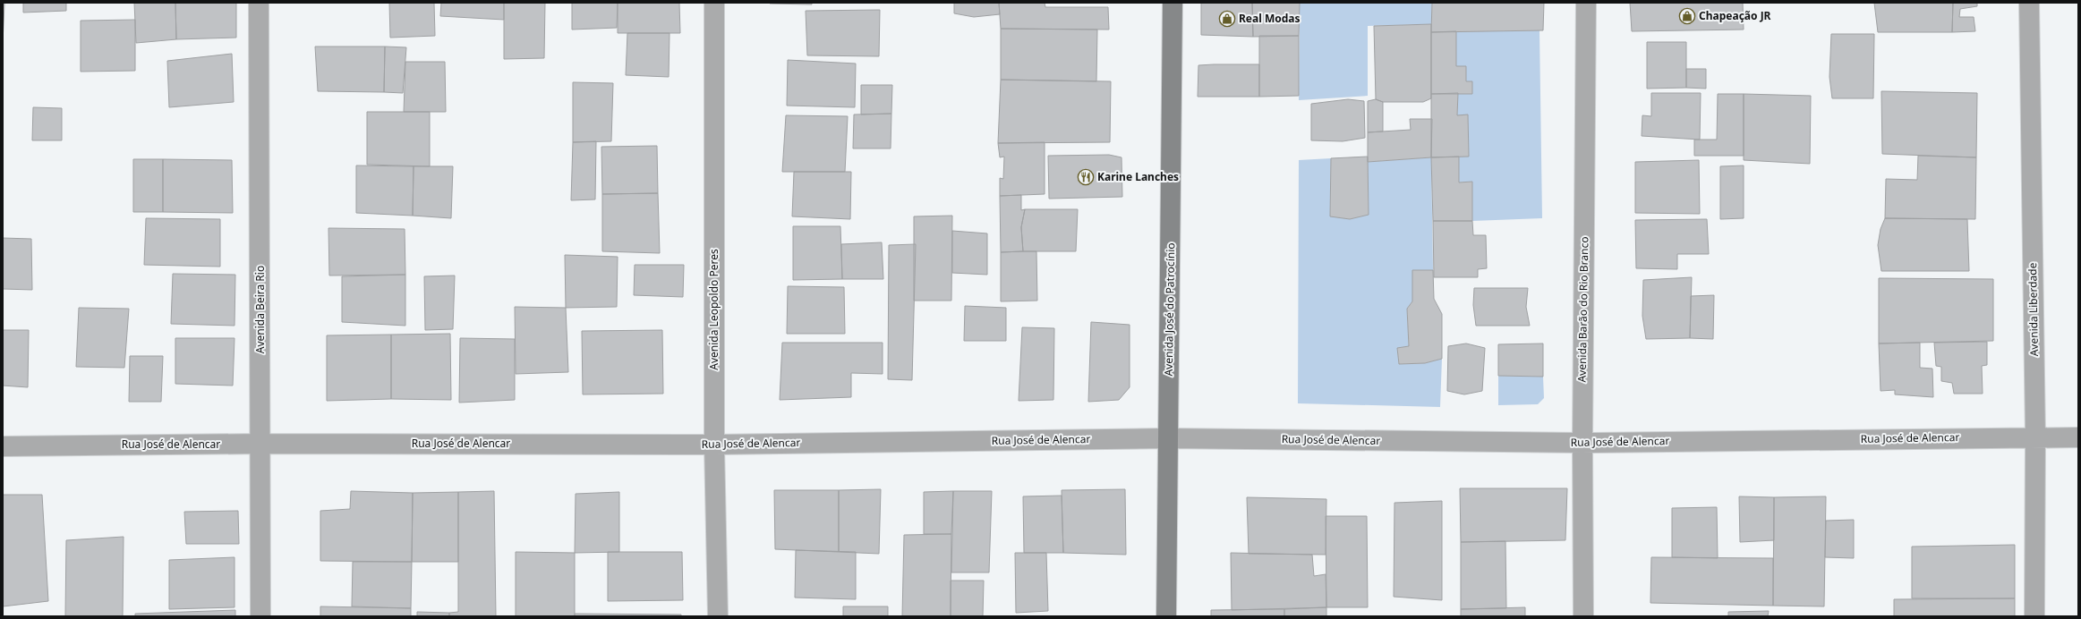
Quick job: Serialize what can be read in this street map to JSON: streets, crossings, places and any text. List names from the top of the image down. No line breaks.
{"streets":{"street":["Avenida Beira Rio","Avenida Leopoldo Peres","Avenida José do Patrocínio","Avenida Barão do Rio Branco","Avenida Liberdade","Rua José de Alencar"]},"crossings":[["Avenida Beira Rio","Rua José de Alencar"],["Avenida Leopoldo Peres","Rua José de Alencar"],["Avenida José do Patrocínio","Rua José de Alencar"],["Avenida Barão do Rio Branco","Rua José de Alencar"],["Avenida Liberdade","Rua José de Alencar"]],"places":{"shop":["Chapeação JR","Real Modas"],"restaurant":["Karine Lanches"]}}
